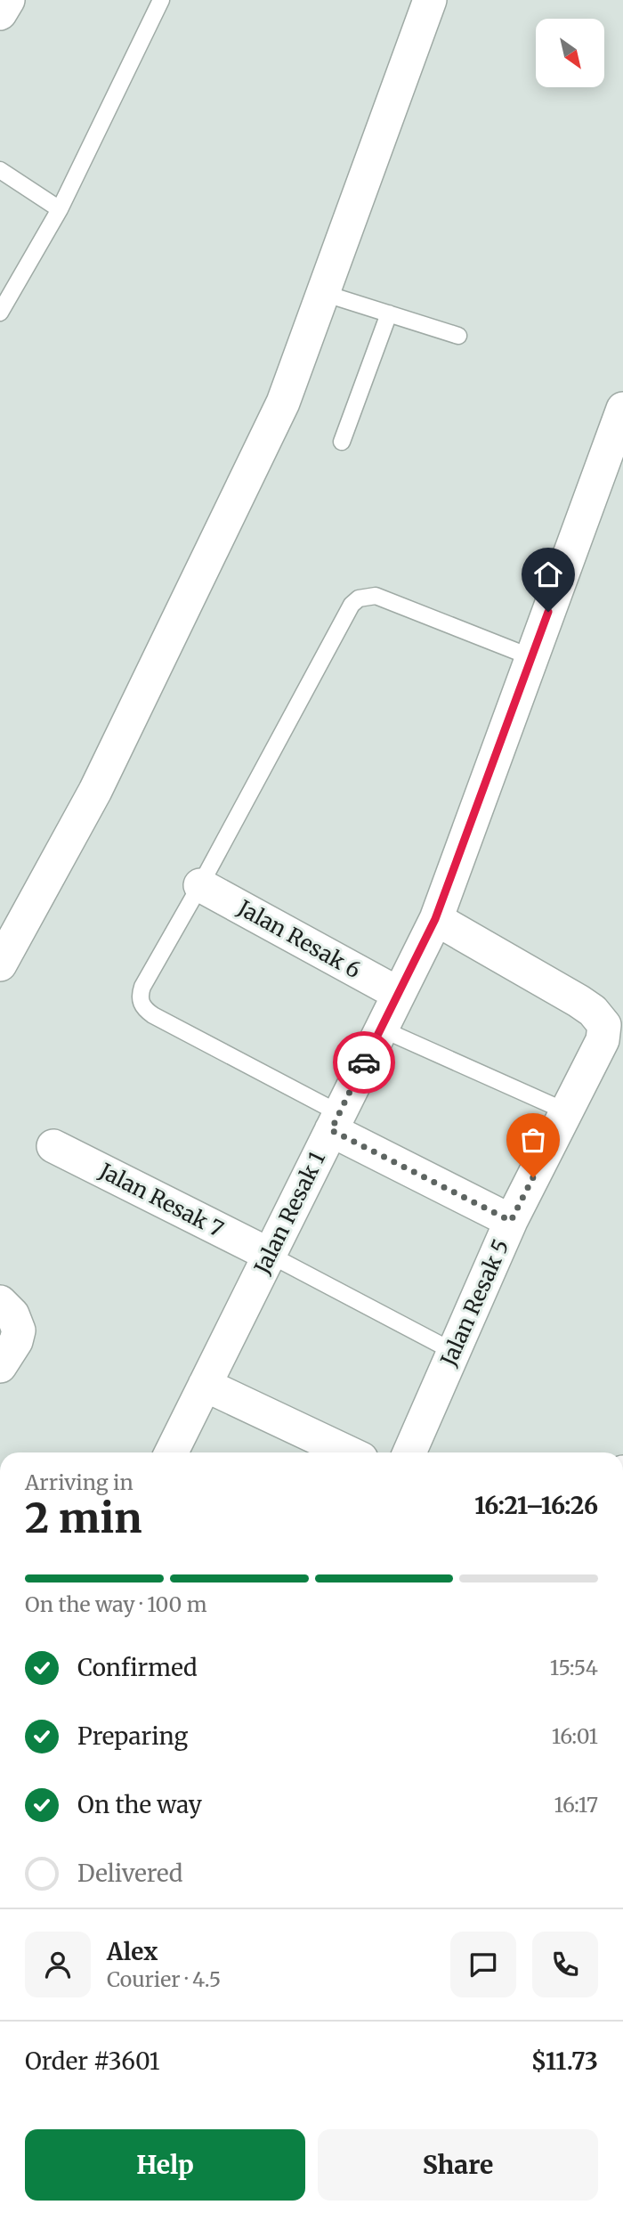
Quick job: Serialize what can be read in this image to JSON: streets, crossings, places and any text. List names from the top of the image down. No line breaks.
{"streets":{"street":["Jalan Resak 6","Jalan Resak 7","Jalan Resak 1","Jalan Resak 5"]},"crossings":[["Jalan Resak 6","Jalan Resak 1"],["Jalan Resak 7","Jalan Resak 1"],["Jalan Resak 1","Jalan Resak 5"]],"north":"bottom right","page":{"heading":["2 min","Arriving in","16:21–16:26"],"panel":["Alex","Courier · 4.5","Order #3601","$11.73"],"bar":"On the way · 100 m","list":[["Confirmed","15:54"],["Preparing","16:01"],["On the way","16:17"],"Delivered"],"buttons":["Help","Share"]}}
